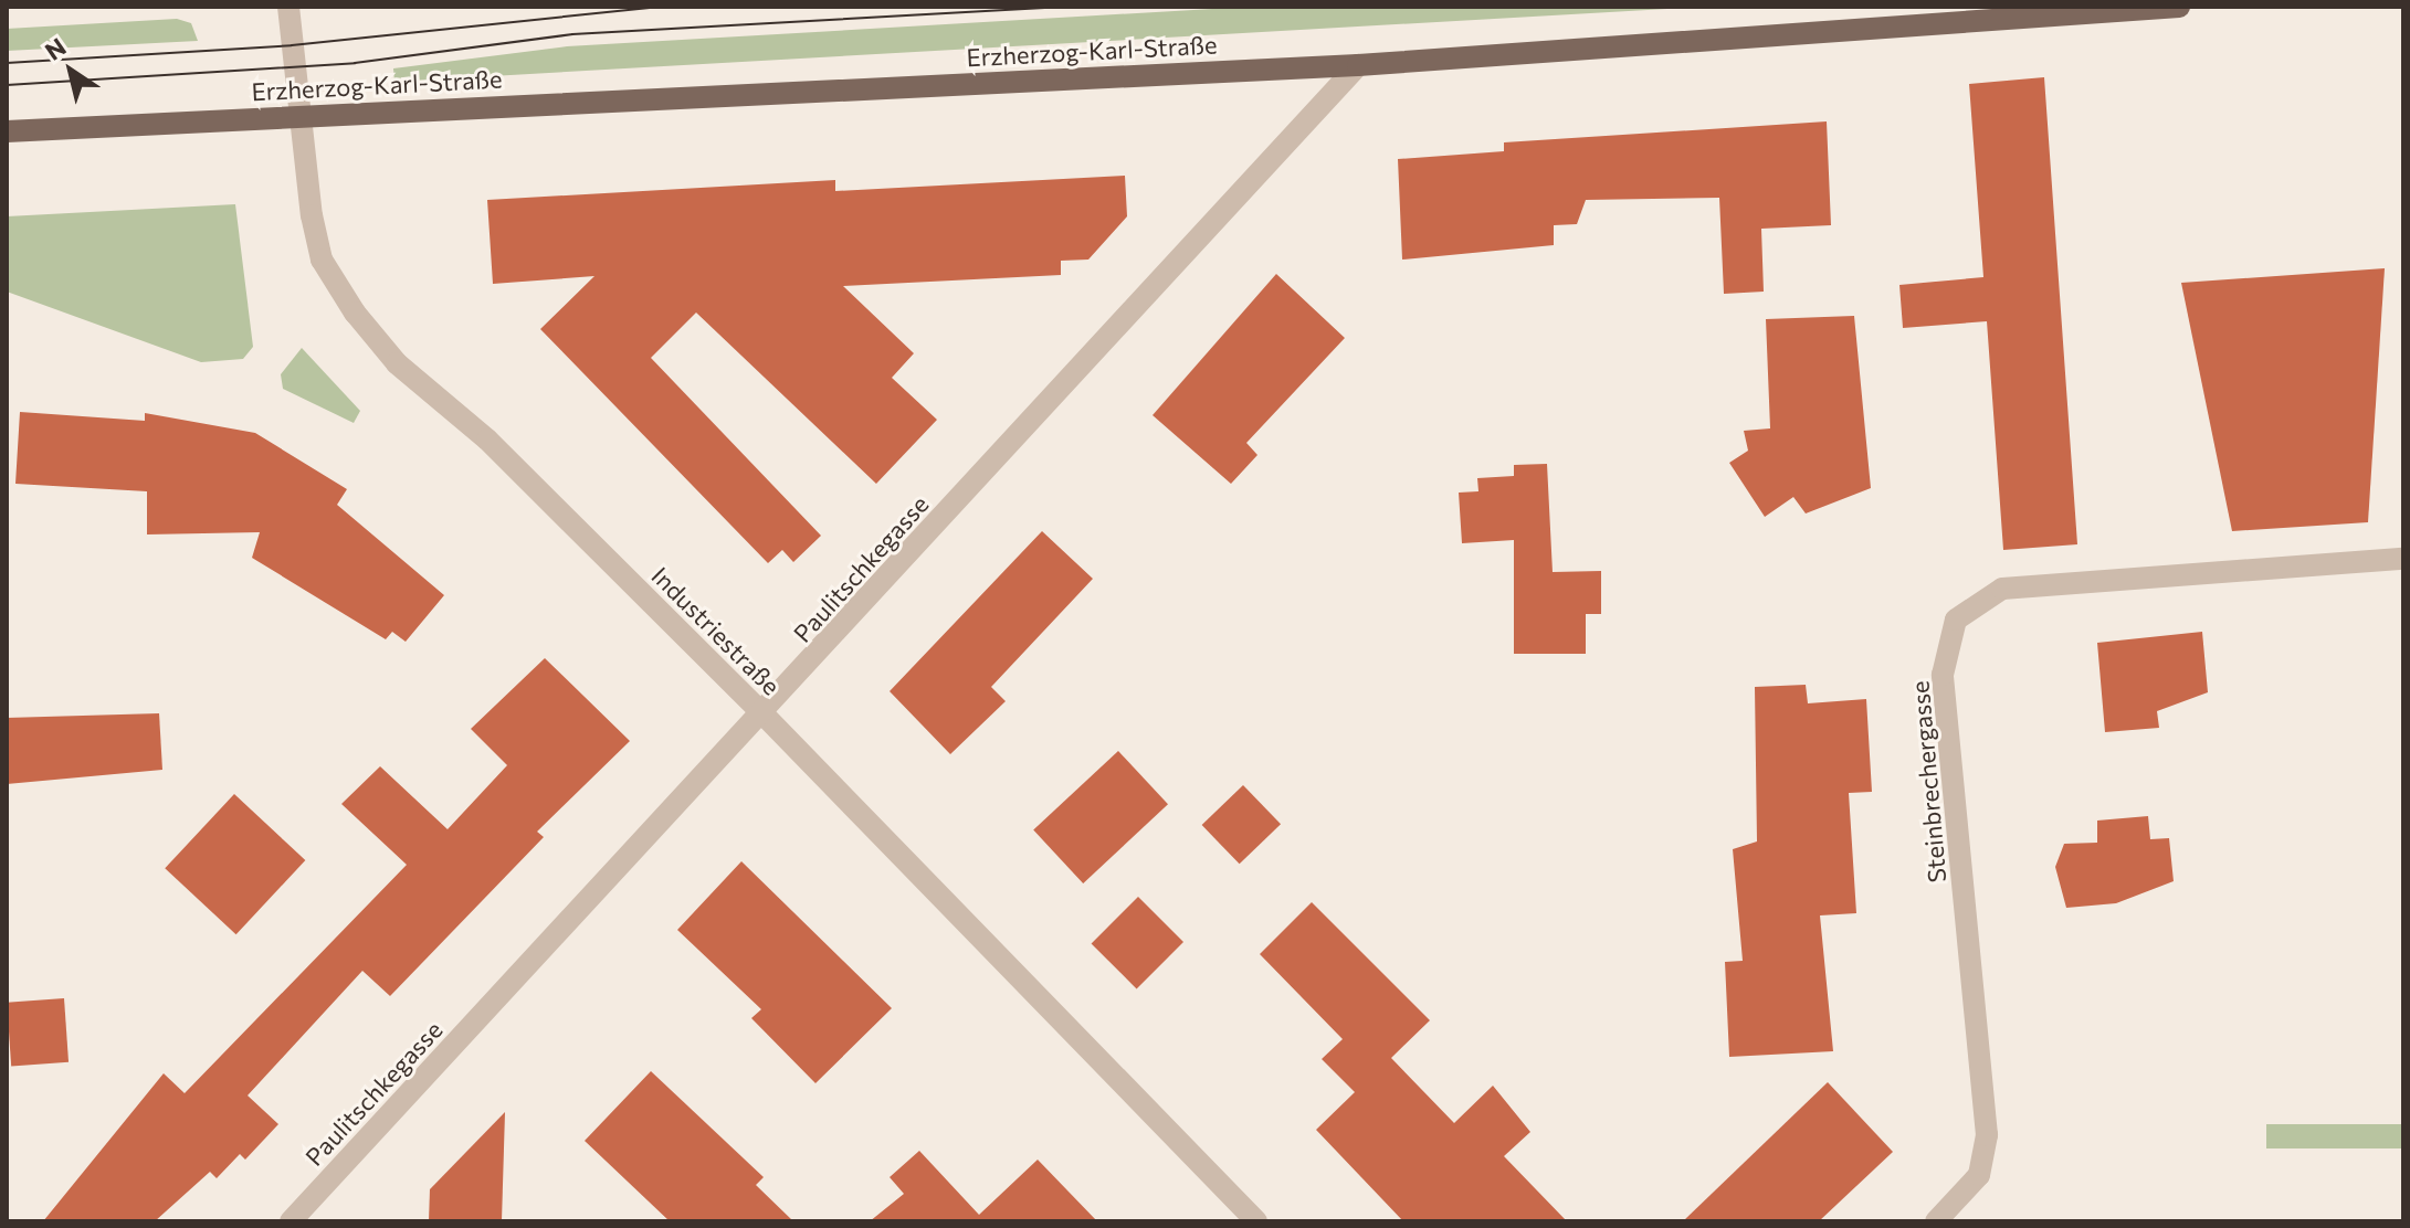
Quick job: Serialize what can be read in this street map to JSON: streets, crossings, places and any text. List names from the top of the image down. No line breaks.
{"streets":{"main road":["Erzherzog-Karl-Straße"],"street":["Paulitschkegasse","Industriestraße","Steinbrechergasse"]},"crossings":[["Erzherzog-Karl-Straße","Paulitschkegasse"],["Erzherzog-Karl-Straße","Industriestraße"],["Paulitschkegasse","Industriestraße"]],"north":"top left"}
